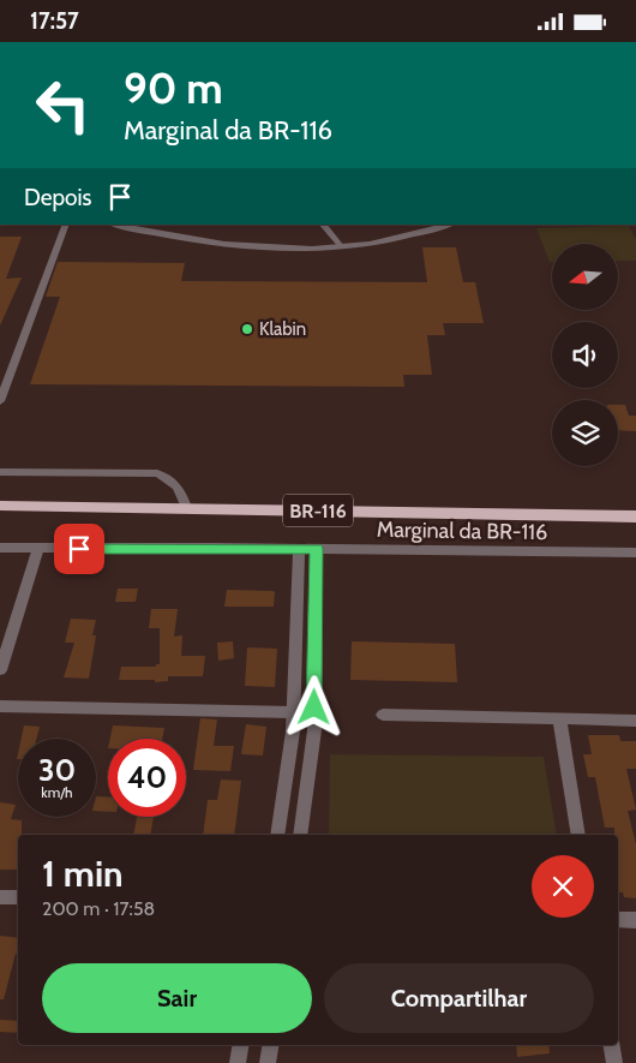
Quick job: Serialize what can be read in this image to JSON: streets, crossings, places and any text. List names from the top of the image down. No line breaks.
{"streets":{"highway":["BR-116"],"street":["Marginal da BR-116"]},"places":["Klabin"],"north":"left","page":{"status":"17:57","turn":["90 m","Marginal da BR-116"],"then":"Depois","speed":"30 km/h","limit":"40","heading":["1 min","200 m · 17:58"],"buttons":["Sair","Compartilhar"]}}
